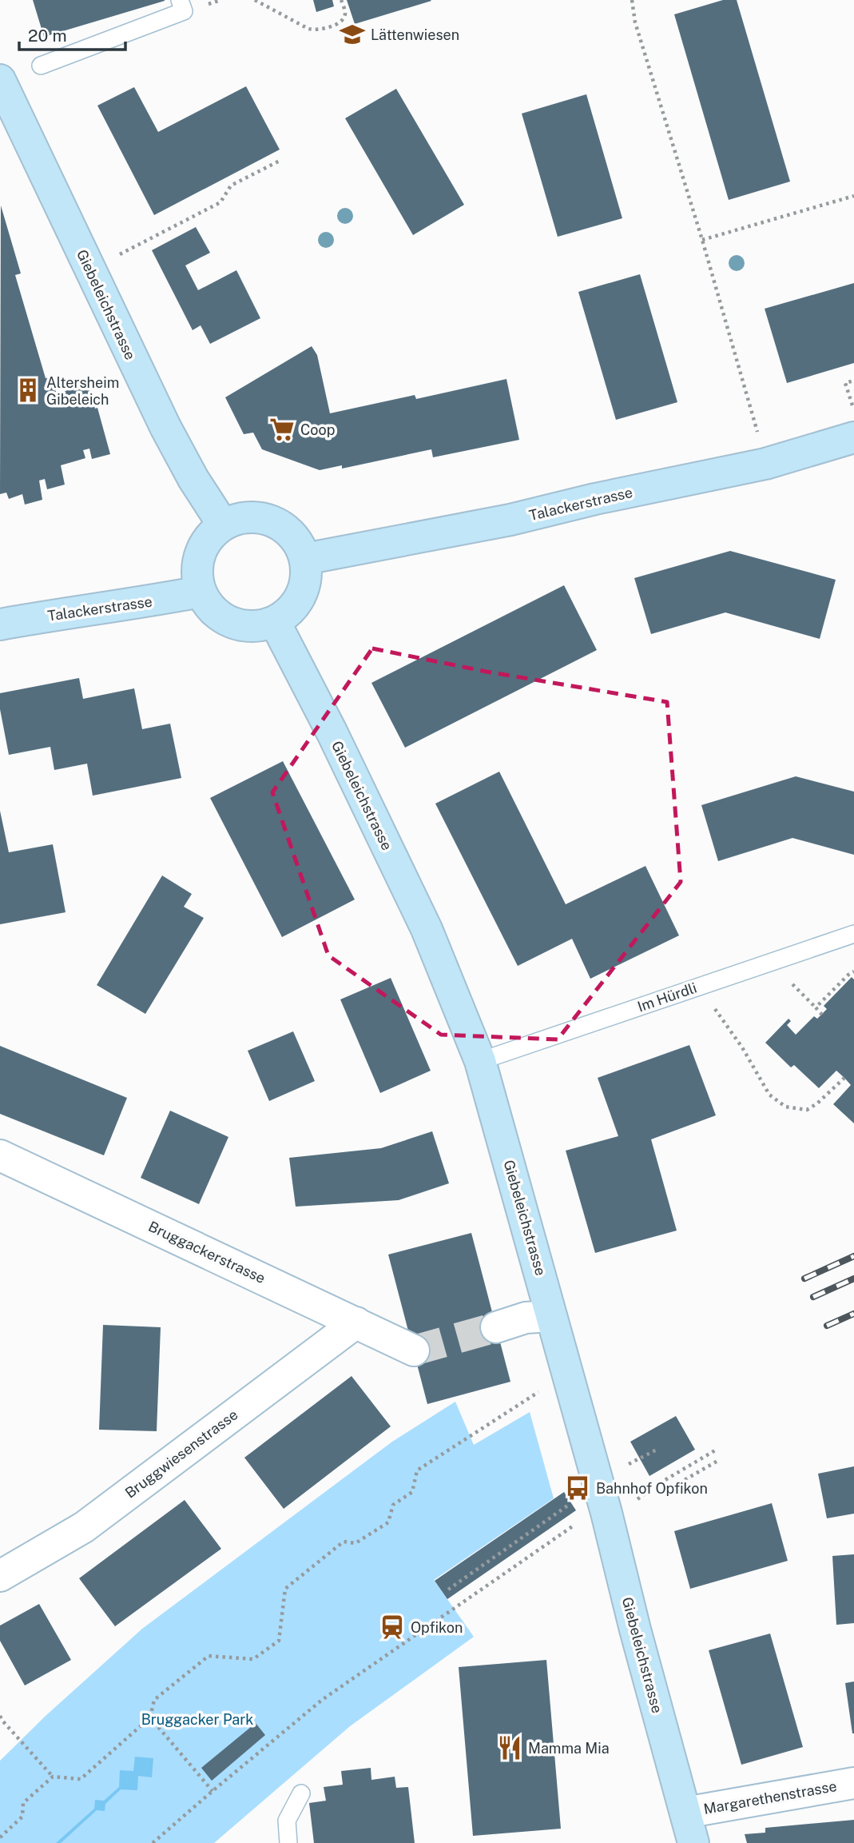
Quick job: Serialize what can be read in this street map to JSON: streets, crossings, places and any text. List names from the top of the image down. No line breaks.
{"streets":{"street":["Giebeleichstrasse","Talackerstrasse","Bruggackerstrasse","Bruggwiesenstrasse","Margarethenstrasse"],"lane":["Im Hürdli"]},"crossings":[["Giebeleichstrasse","Talackerstrasse"],["Giebeleichstrasse","Im Hürdli"],["Giebeleichstrasse","Margarethenstrasse"],["Bruggackerstrasse","Bruggwiesenstrasse"]],"parks":["Bruggacker Park"],"places":{"school or university":["Lättenwiesen"],"building":["Altersheim Gibeleich"],"supermarket":["Coop"],"bus stop":["Bahnhof Opfikon"],"station":["Opfikon"],"restaurant":["Mamma Mia"]},"scale_bar":"20 m"}
